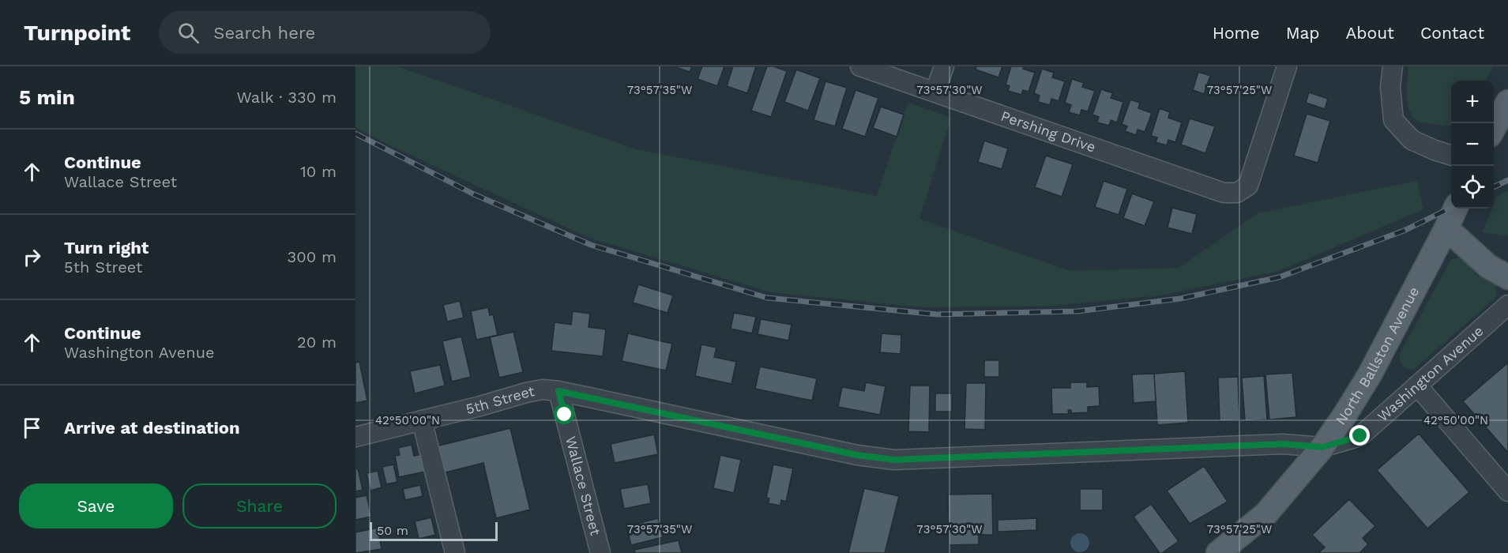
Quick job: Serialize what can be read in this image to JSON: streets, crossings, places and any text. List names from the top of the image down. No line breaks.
{"streets":{"main road":["North Ballston Avenue"],"street":["Pershing Drive","Washington Avenue","5th Street","Wallace Street"]},"crossings":[["North Ballston Avenue","Washington Avenue"],["North Ballston Avenue","5th Street"],["Washington Avenue","5th Street"],["5th Street","Wallace Street"]],"scale_bar":"50 m","page":{"header":"Turnpoint","search":"Search here","nav":["Home","Map","About","Contact"],"heading":["5 min","Walk · 330 m"],"map_buttons":["+","−"],"list":[["Continue","Wallace Street","10 m"],["Turn right","5th Street","300 m"],["Continue","Washington Avenue","20 m"],"Arrive at destination"],"buttons":["Save","Share"],"scale":"50 m"},"coordinates":["73°57'35\"W","73°57'30\"W","73°57'25\"W","42°50'00\"N"]}
